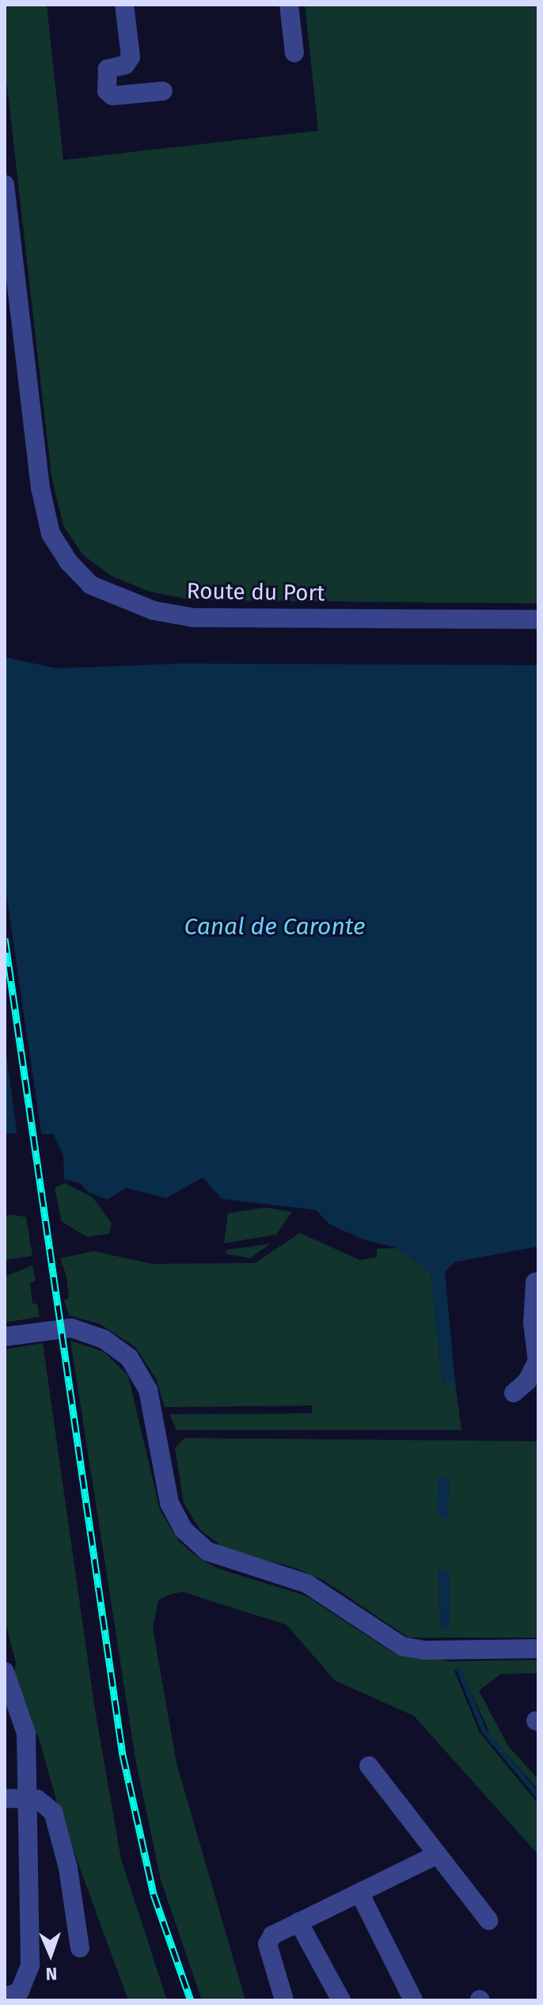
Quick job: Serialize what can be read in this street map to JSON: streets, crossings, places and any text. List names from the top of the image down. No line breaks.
{"streets":{"street":["Route du Port"]},"water":["Canal de Caronte"],"north":"bottom"}
